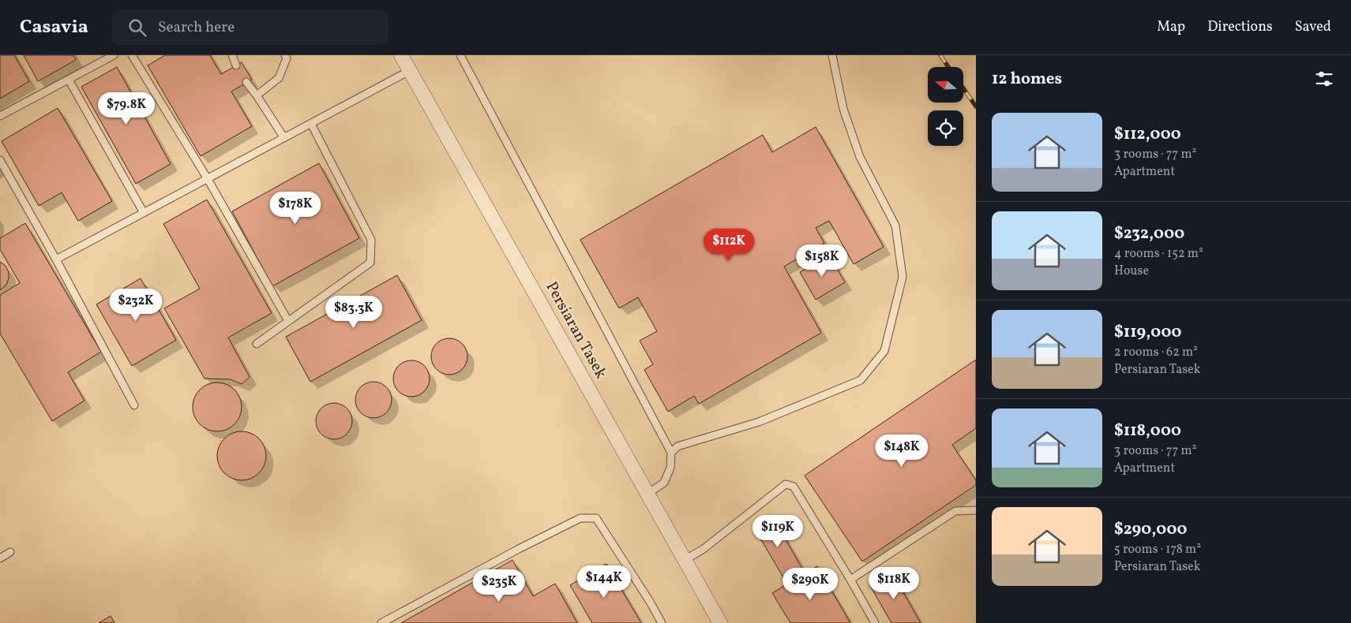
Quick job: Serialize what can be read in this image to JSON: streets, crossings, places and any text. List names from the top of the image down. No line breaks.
{"streets":{"street":["Persiaran Tasek"]},"north":"left","page":{"header":"Casavia","search":"Search here","nav":["Map","Directions","Saved"],"heading":"12 homes","price":["$79.8K","$178K","$112K","$158K","$232K","$83.3K","$148K","$119K","$144K","$118K","$290K","$235K"],"list":[{"name":"$112,000","note":"3 rooms · 77 m² · Apartment"},{"name":"$232,000","note":"4 rooms · 152 m² · House"},{"name":"$119,000","note":"2 rooms · 62 m² · Persiaran Tasek"},{"name":"$118,000","note":"3 rooms · 77 m² · Apartment"},{"name":"$290,000","note":"5 rooms · 178 m² · Persiaran Tasek"}]}}
